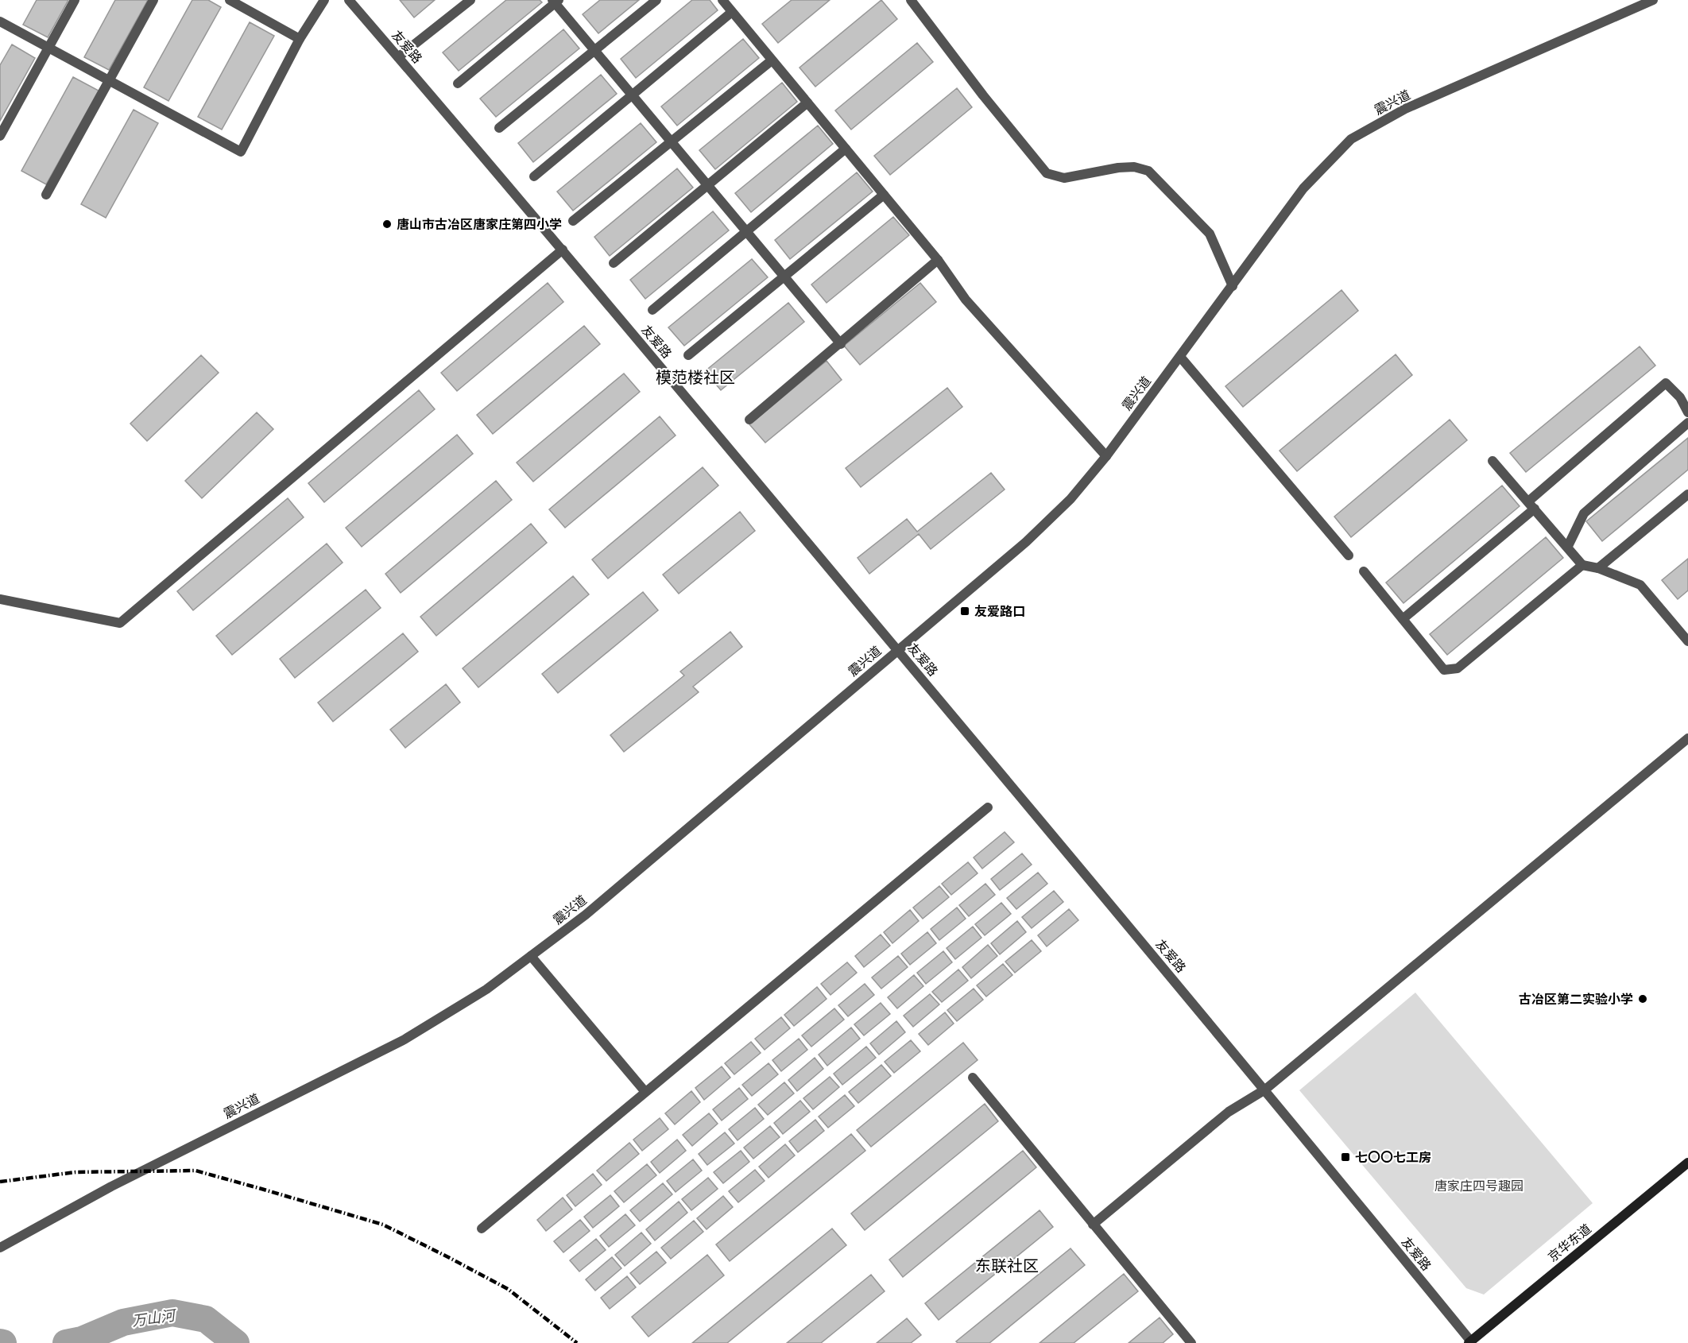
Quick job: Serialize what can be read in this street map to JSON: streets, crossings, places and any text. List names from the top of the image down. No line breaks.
{"streets":{"main road":["京华东道"],"street":["友爱路","震兴道"]},"crossings":[["友爱路","震兴道"],["友爱路","京华东道"]],"districts":["模范楼社区","东联社区"],"water":["万山河"],"parks":["唐家庄四号趣园"],"places":{"other":["唐山市古冶区唐家庄第四小学","古冶区第二实验小学"],"transit":["友爱路口","七〇〇七工房"]}}
